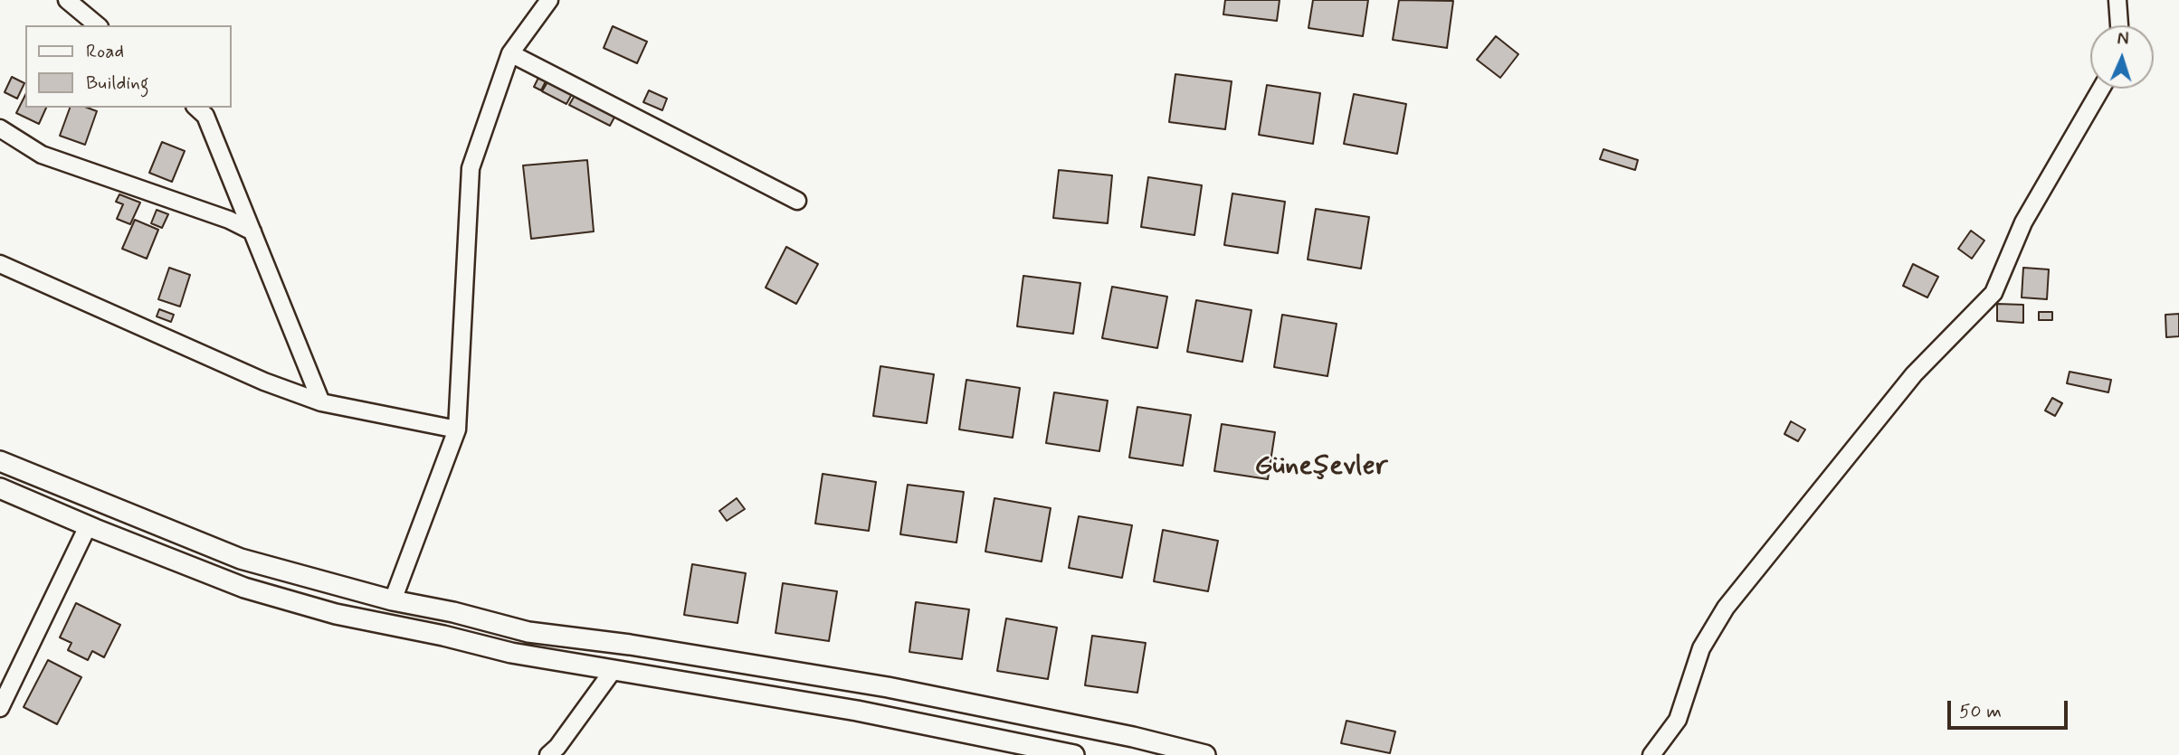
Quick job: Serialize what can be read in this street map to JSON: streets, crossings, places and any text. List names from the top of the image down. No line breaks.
{"districts":["Güneşevler"],"legend":["Road","Building"],"scale_bar":"50 m","north":"top"}
